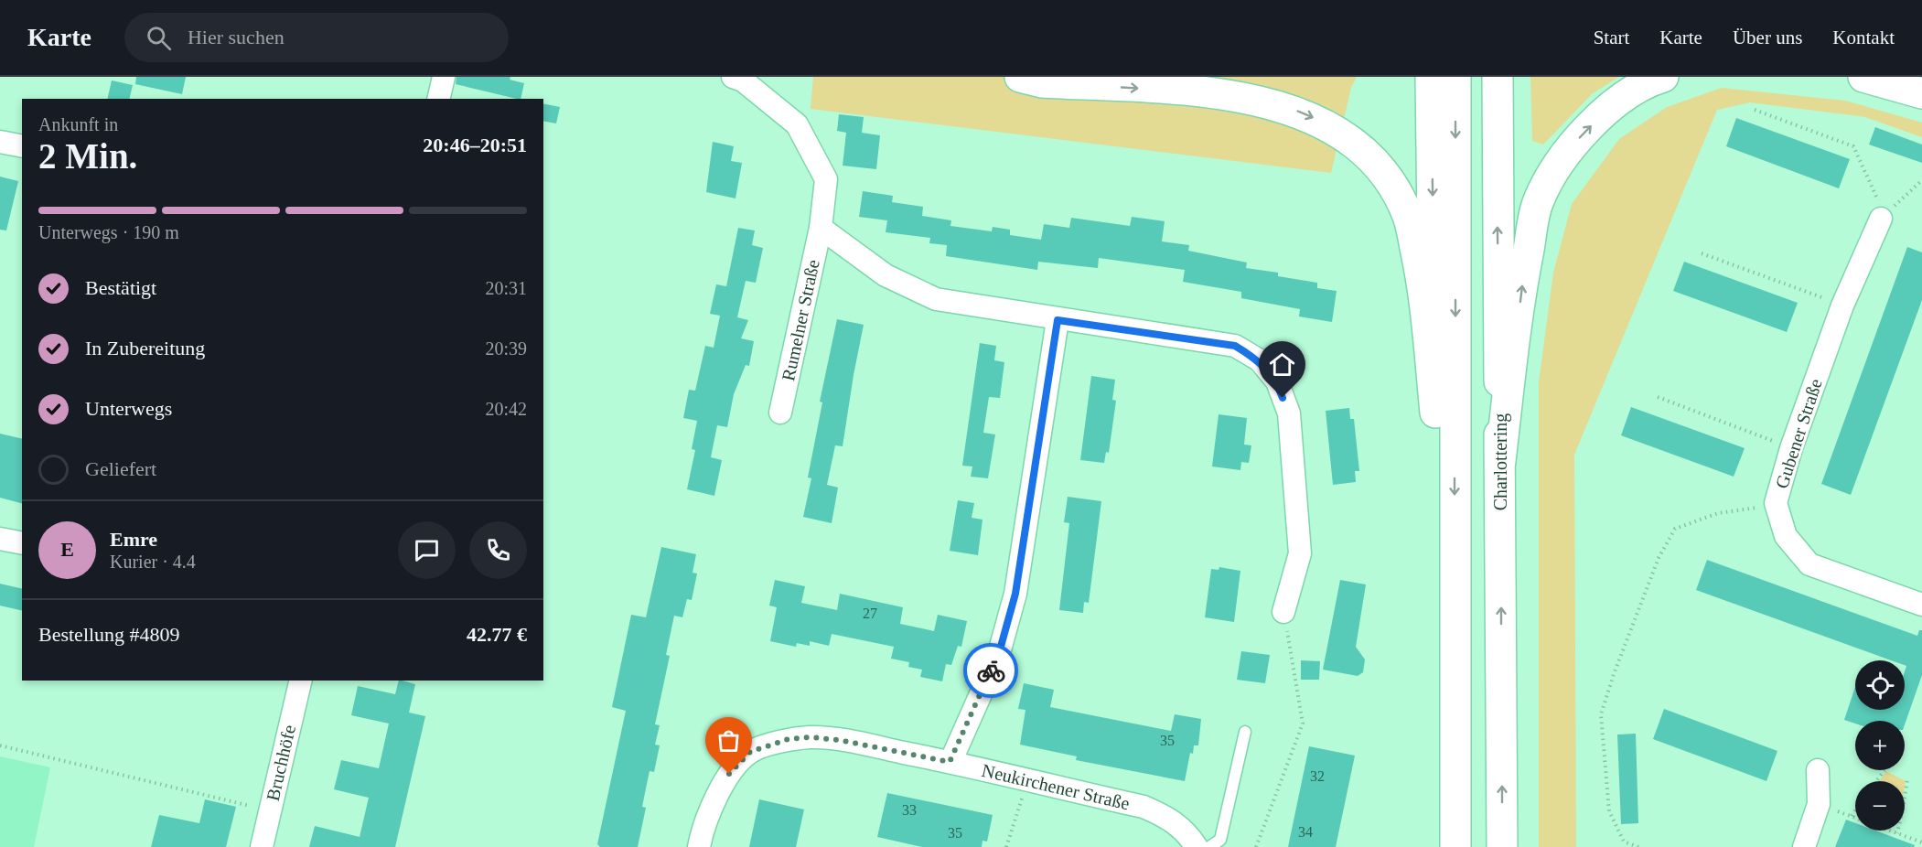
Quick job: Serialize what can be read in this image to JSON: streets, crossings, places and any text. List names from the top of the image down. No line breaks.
{"streets":{"highway":["Charlottering"],"street":["Rumelner Straße","Gubener Straße","Bruchhöfe","Neukirchener Straße"]},"house_numbers":["27","35","32","33","34","35"],"page":{"header":"Karte","search":"Hier suchen","nav":["Start","Karte","Über uns","Kontakt"],"heading":["2 Min.","Ankunft in","20:46–20:51"],"panel":["Emre","Kurier · 4.4","Bestellung #4809","42.77 €"],"bar":"Unterwegs · 190 m","list":[["Bestätigt","20:31"],["In Zubereitung","20:39"],["Unterwegs","20:42"],"Geliefert"],"round":"E","map_buttons":["+","−"]}}
